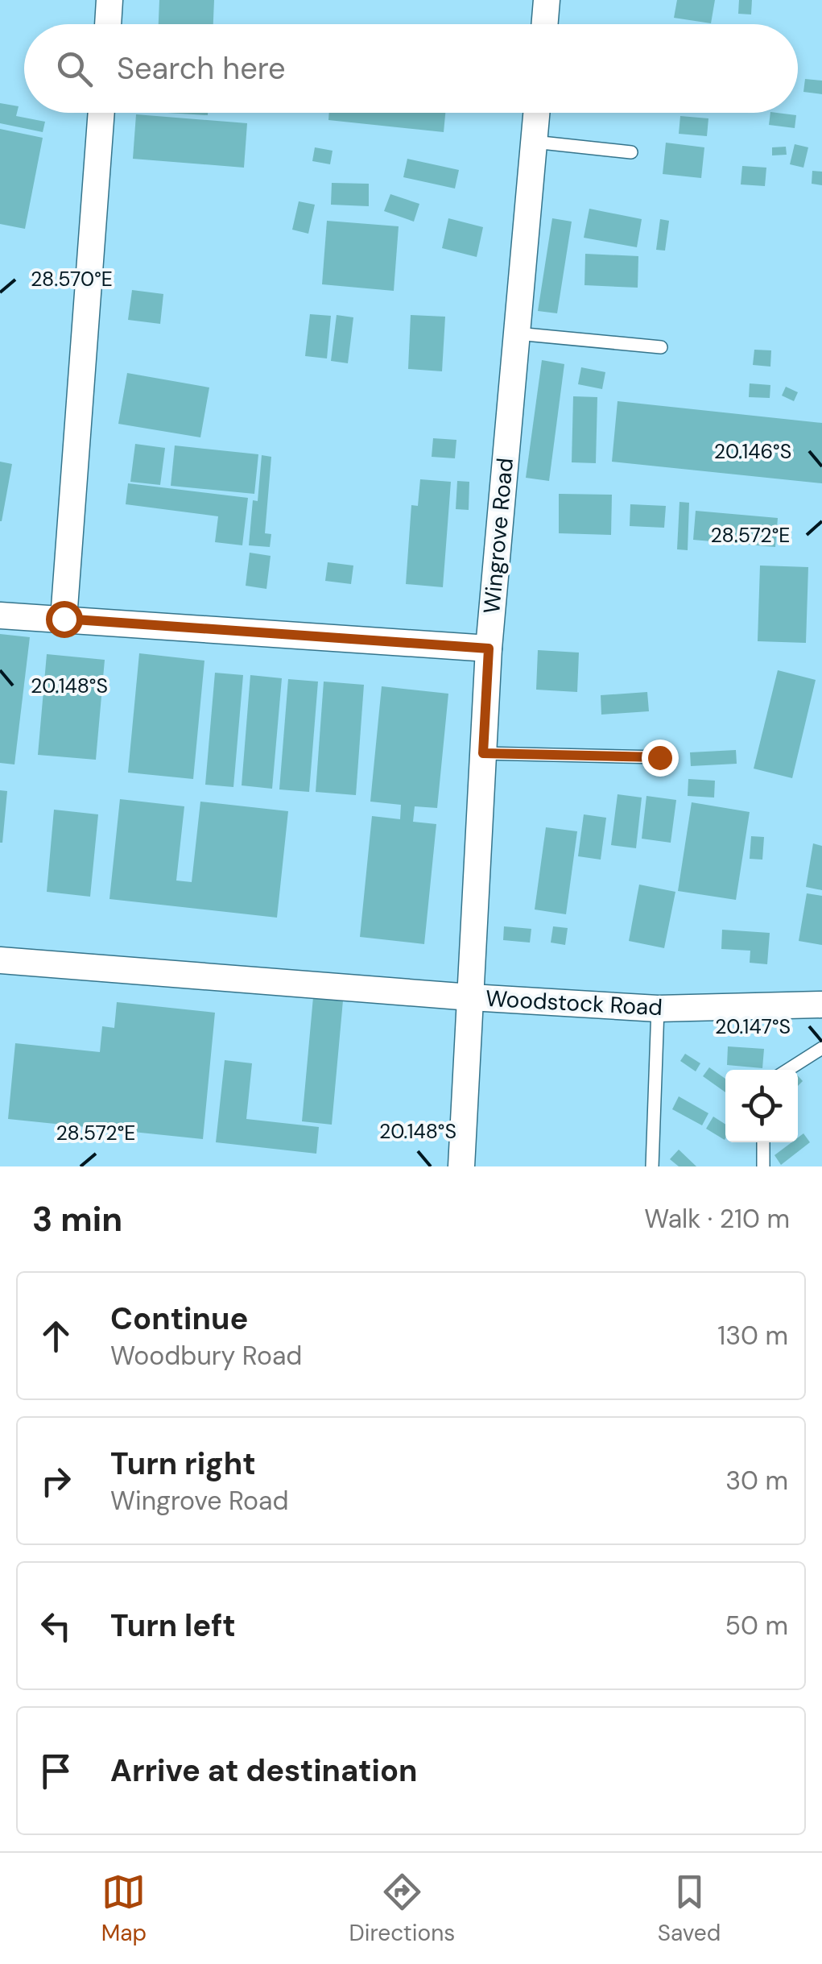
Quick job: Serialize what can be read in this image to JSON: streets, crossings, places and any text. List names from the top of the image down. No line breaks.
{"streets":{"street":["Wingrove Road","Woodstock Road"]},"crossings":[["Wingrove Road","Woodstock Road"]],"page":{"search":"Search here","heading":["3 min","Walk · 210 m"],"list":[["Continue","Woodbury Road","130 m"],["Turn right","Wingrove Road","30 m"],["Turn left","50 m"],"Arrive at destination"],"nav":["Map","Directions","Saved"]},"coordinates":["28.570°E","20.146°S","28.572°E","20.148°S","20.147°S"]}
